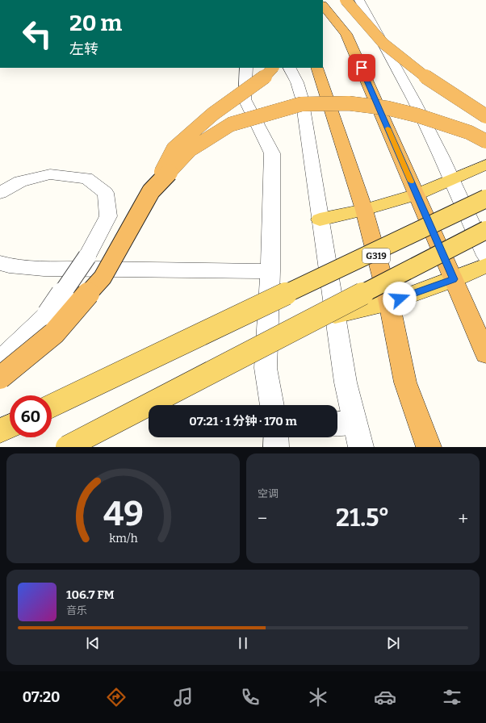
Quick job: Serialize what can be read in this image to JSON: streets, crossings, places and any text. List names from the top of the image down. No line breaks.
{"streets":{"highway":["G319"]},"page":{"turn":["20 m","左转"],"limit":"60","trip":"07:21 · 1 分钟 · 170 m","tile":"空调","heat":["−","21.5°","+"],"song":["106.7 FM","音乐"],"tabs":"07:20","gauge":["49","km/h"]}}
